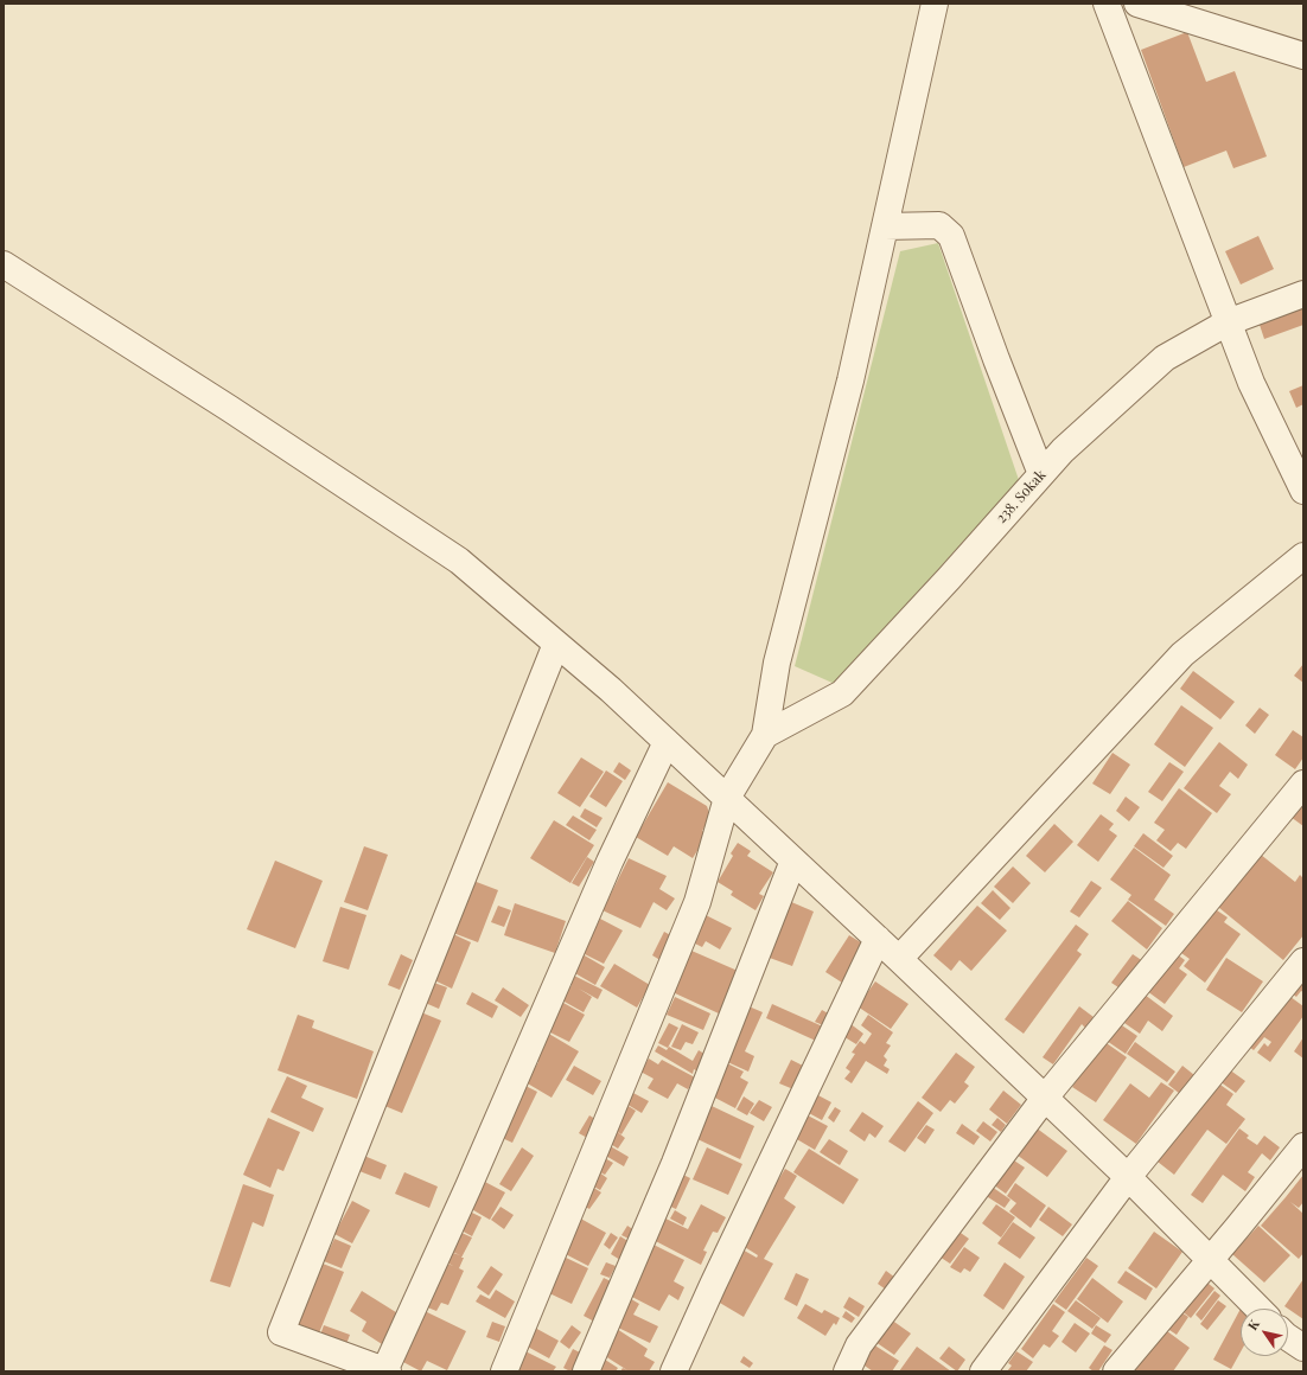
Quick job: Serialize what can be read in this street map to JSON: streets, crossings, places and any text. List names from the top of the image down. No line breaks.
{"streets":{"street":["238. Sokak"]},"north":"top left"}
